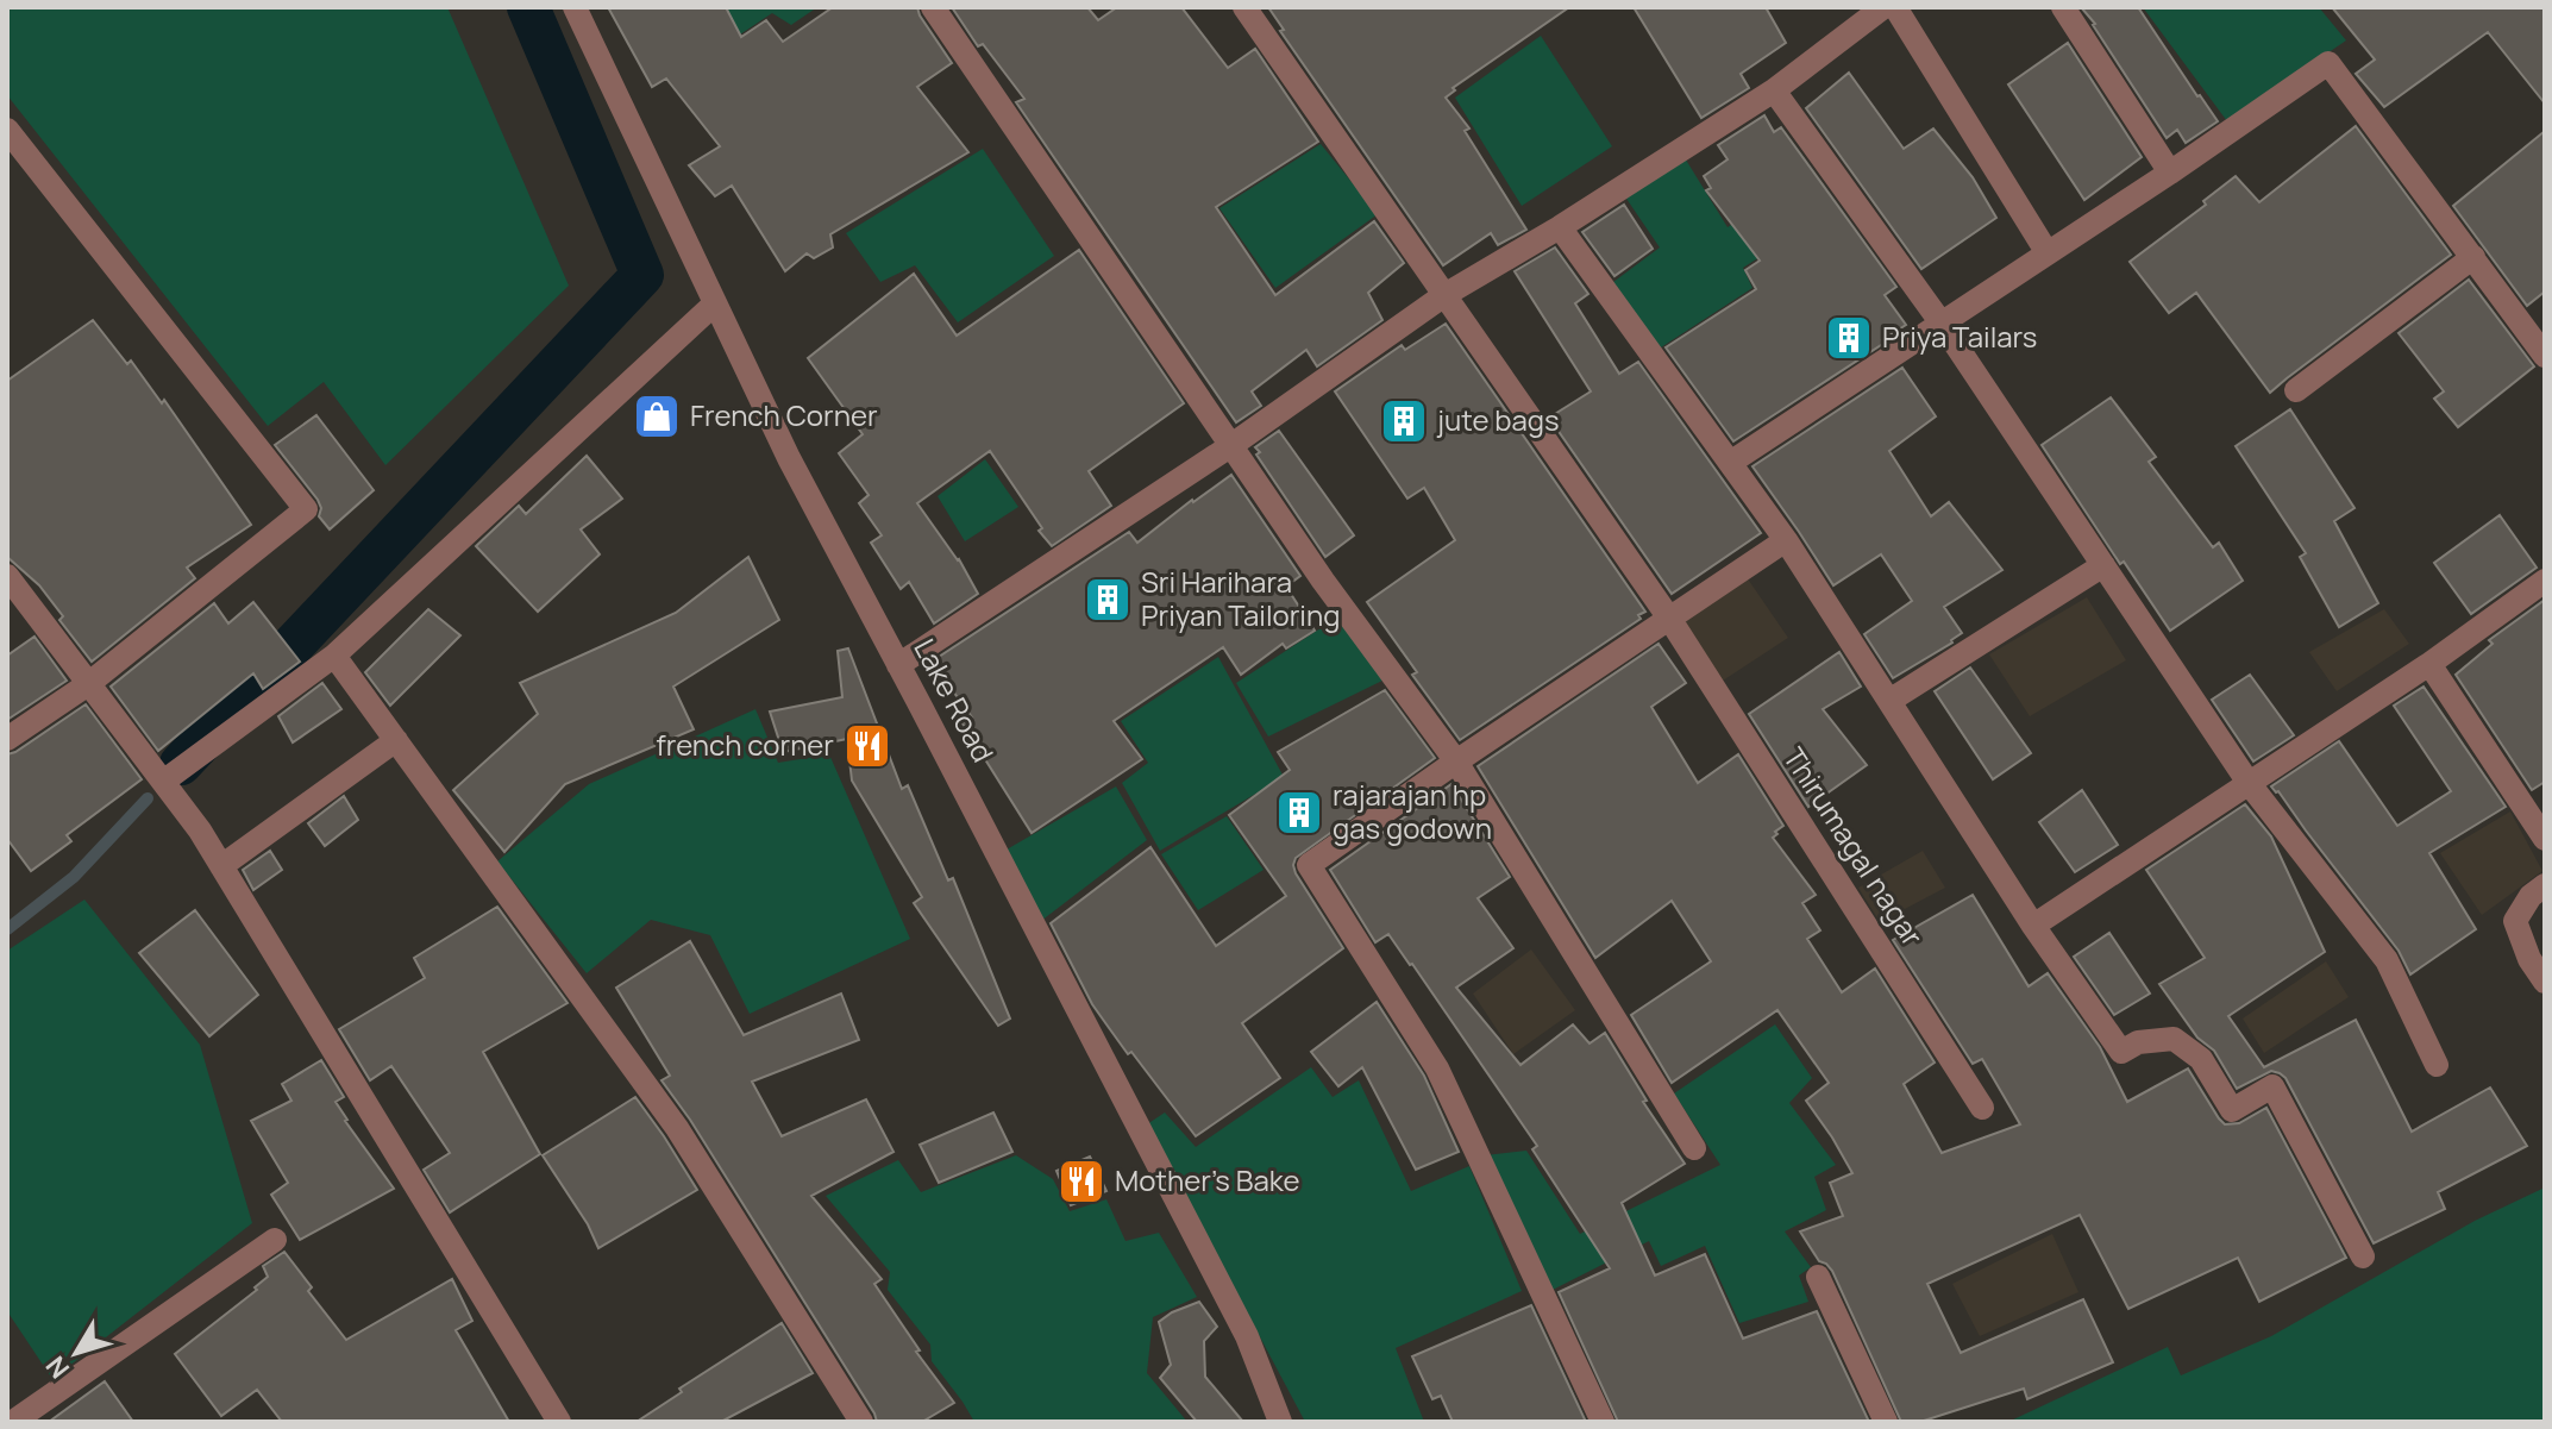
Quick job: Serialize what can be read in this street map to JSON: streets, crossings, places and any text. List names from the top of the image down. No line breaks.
{"streets":{"street":["Lake Road","Thirumagal nagar"]},"places":{"building":["Priya Tailars","jute bags","Sri Harihara Priyan Tailoring","rajarajan hp gas godown"],"shop":["French Corner"],"restaurant":["french corner","Mother's Bake"]},"north":"bottom left"}
